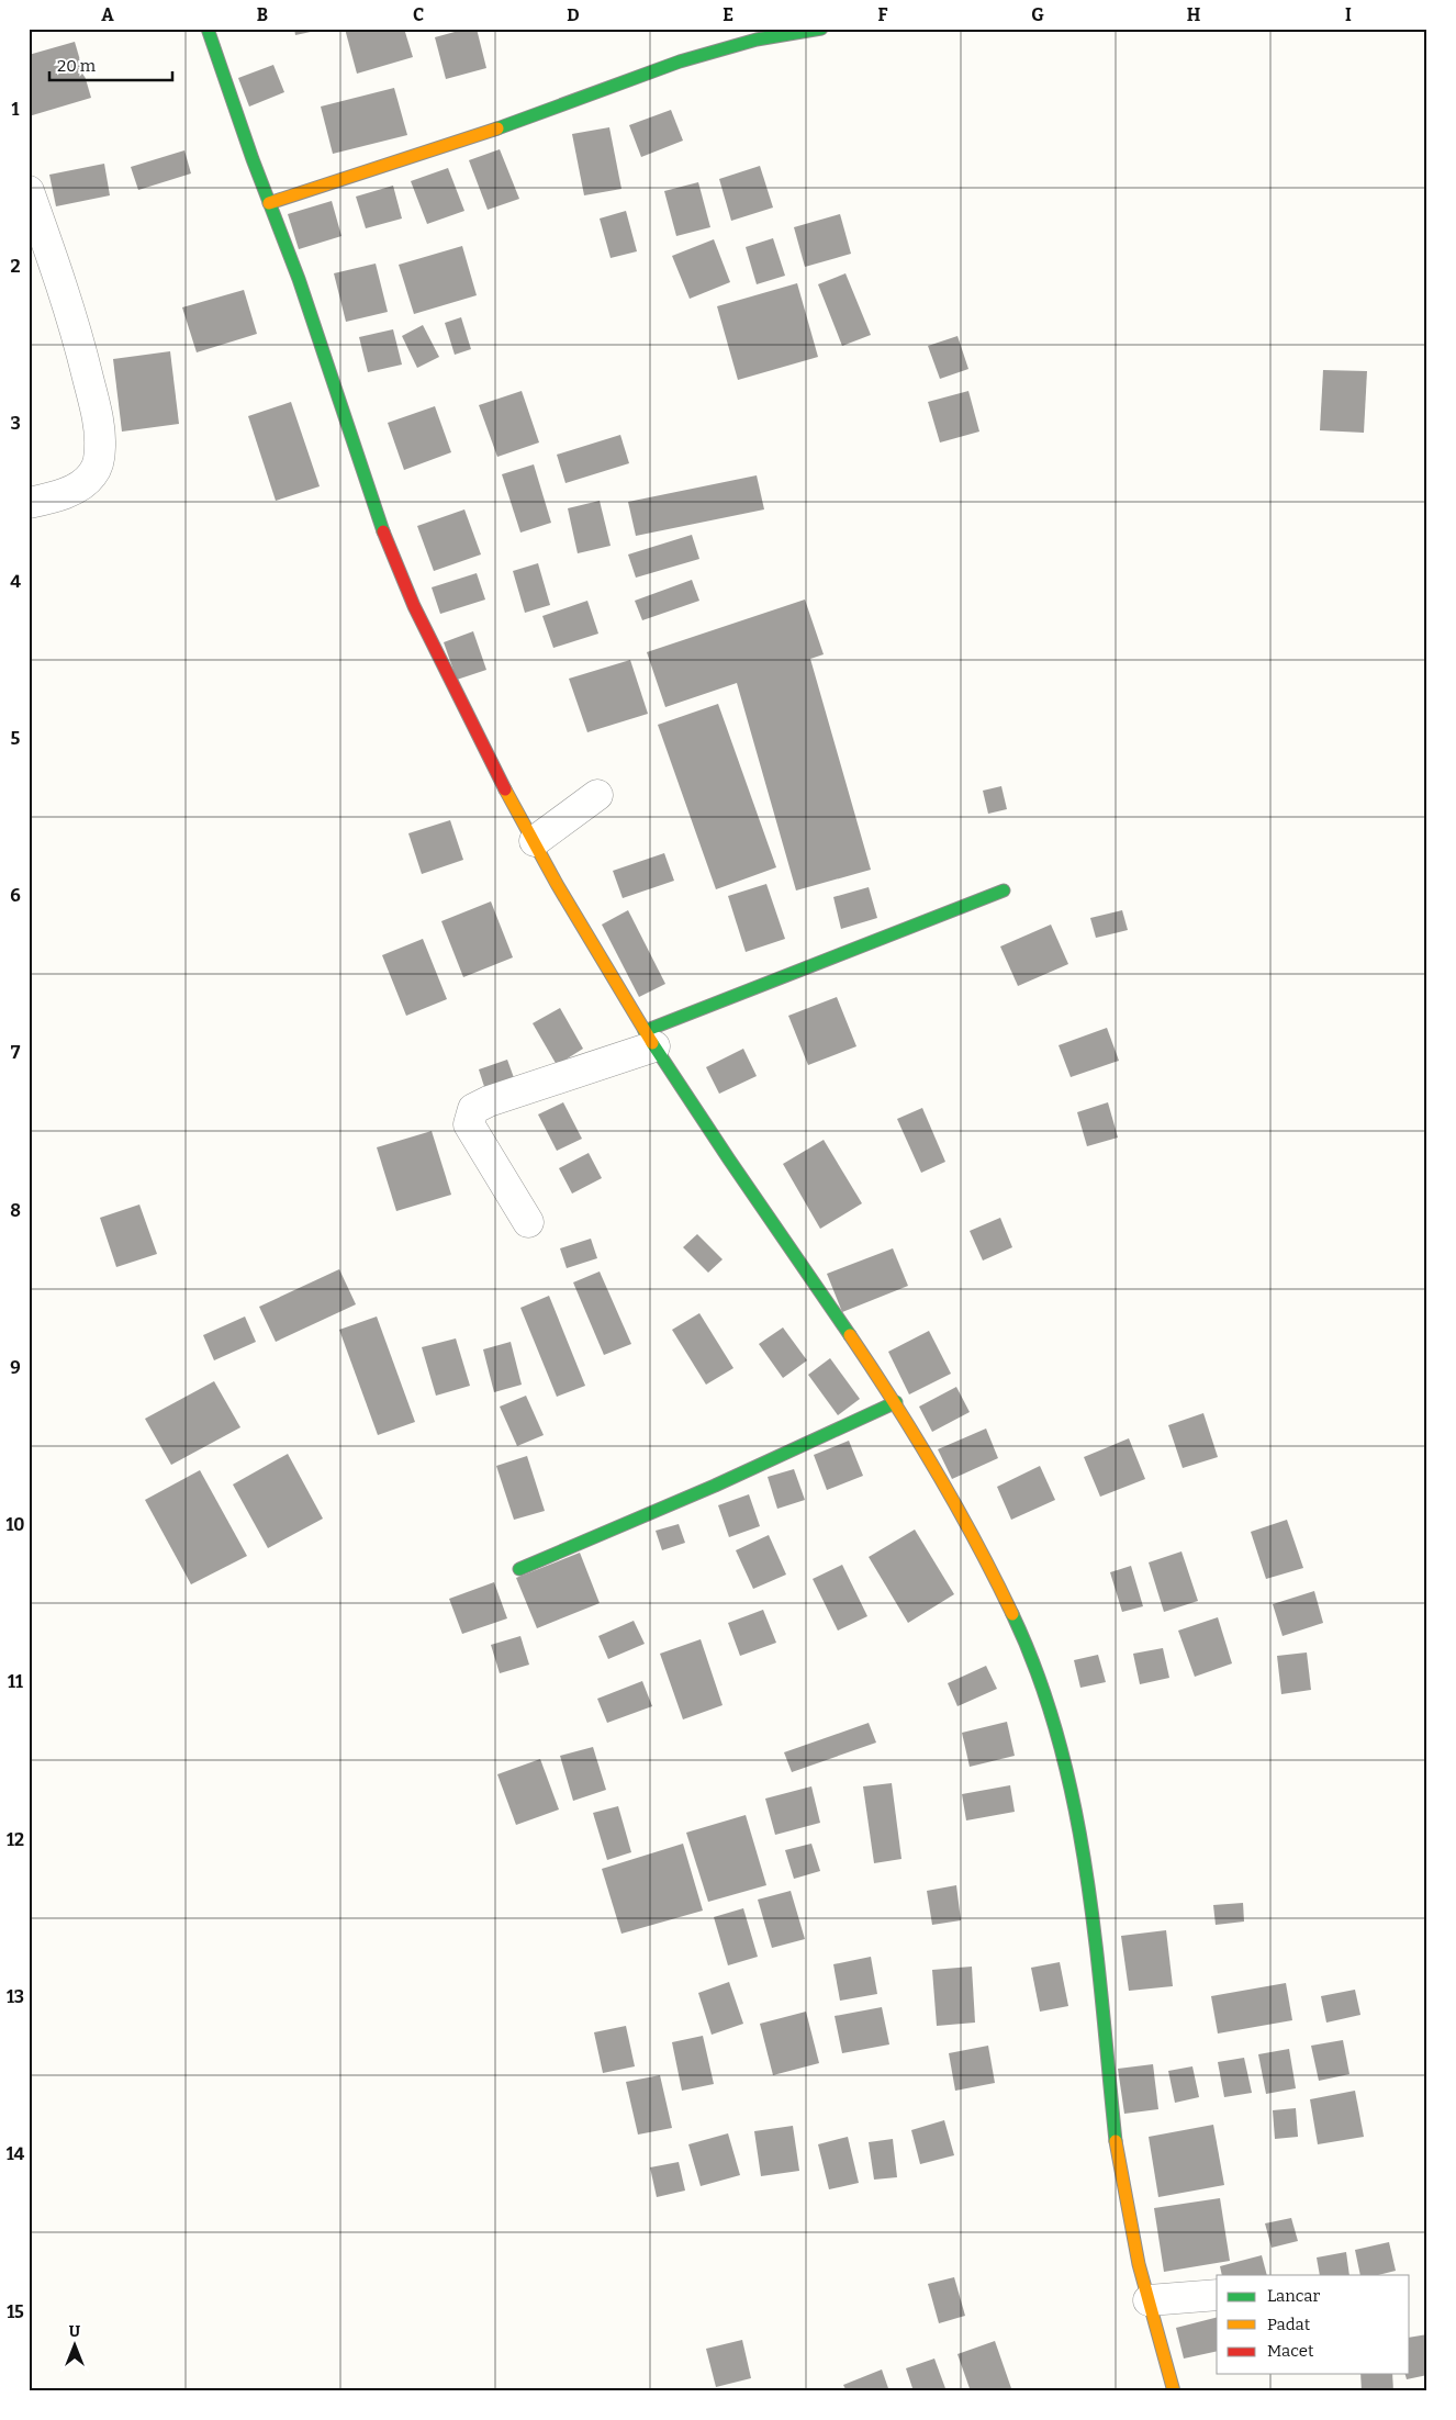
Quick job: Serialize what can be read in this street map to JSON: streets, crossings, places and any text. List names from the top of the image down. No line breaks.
{"legend":["Lancar","Padat","Macet"],"scale_bar":"20 m","north":"top","grid":{"columns":["A","B","C","D","E","F","G","H","I"],"rows":["1","2","3","4","5","6","7","8","9","10","11","12","13","14","15"]}}
